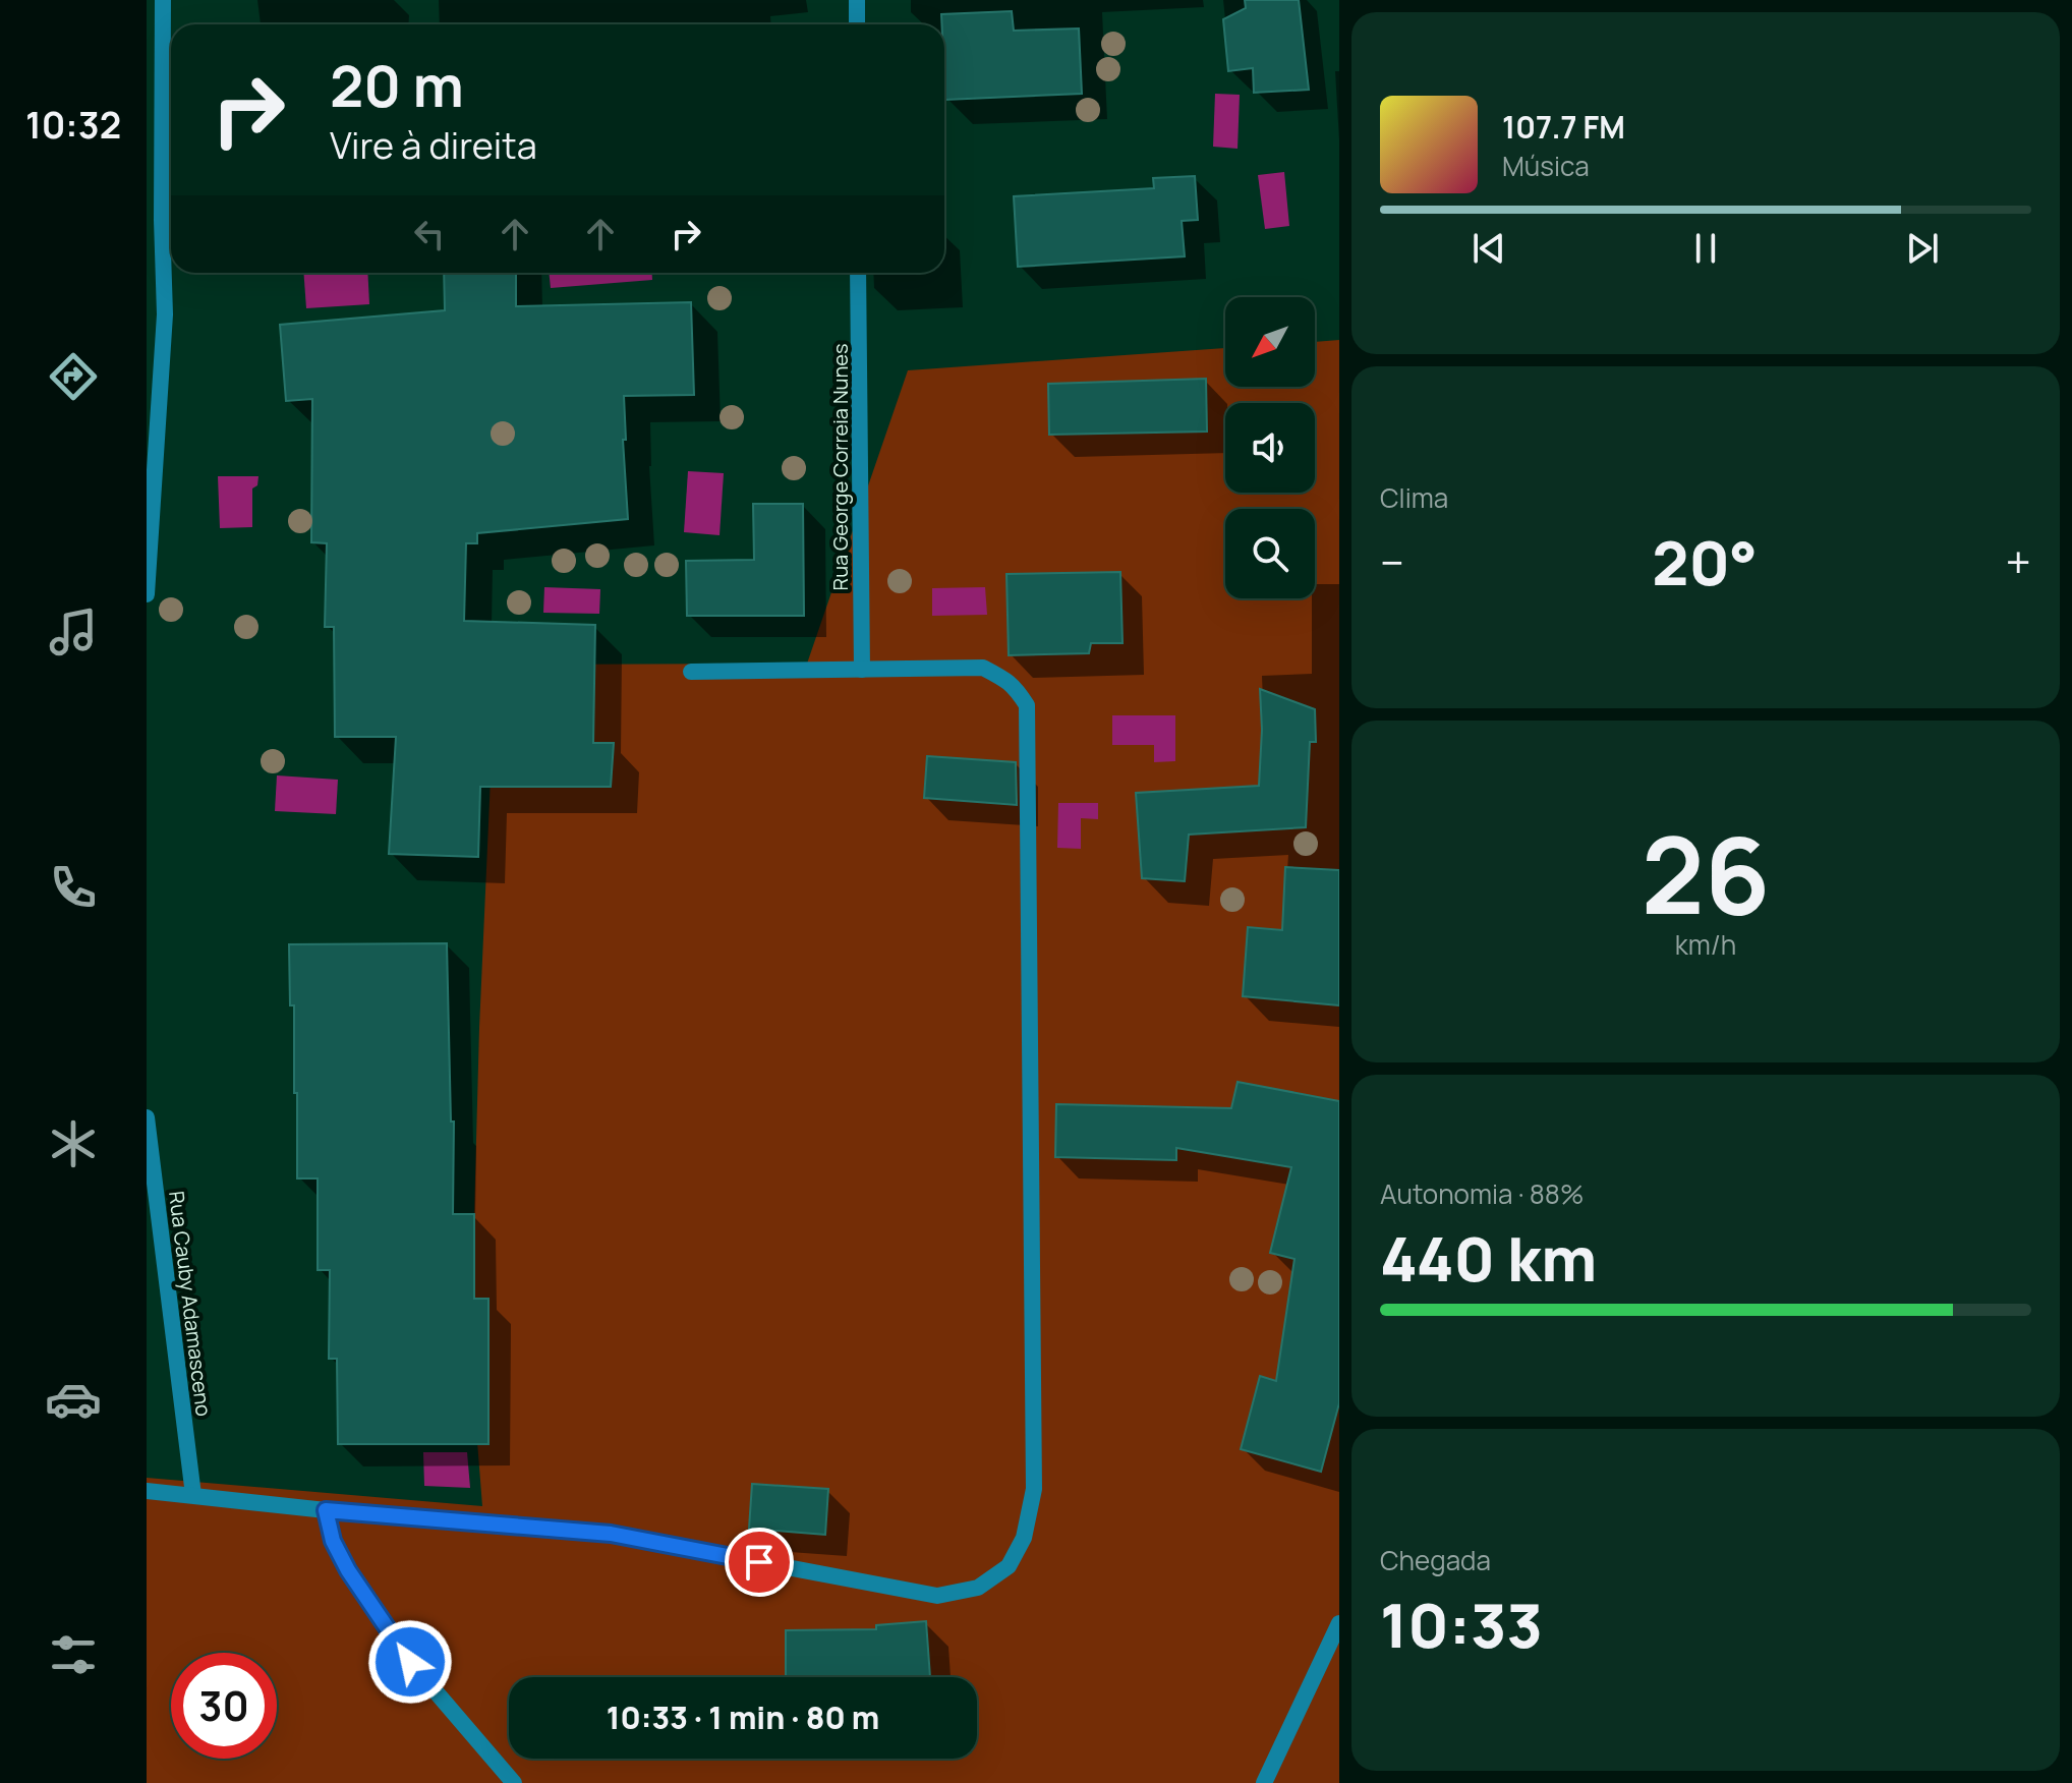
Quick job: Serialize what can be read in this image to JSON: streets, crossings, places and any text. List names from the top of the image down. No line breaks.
{"streets":{"street":["Rua George Correia Nunes","Rua Cauby Adamasceno"]},"north":"bottom left","page":{"tabs":"10:32","turn":["20 m","Vire à direita"],"song":["107.7 FM","Música"],"tile":["Clima",["26","km/h"],["Autonomia · 88%","440 km"],["Chegada","10:33"]],"heat":["−","20°","+"],"limit":"30","trip":"10:33 · 1 min · 80 m"}}
